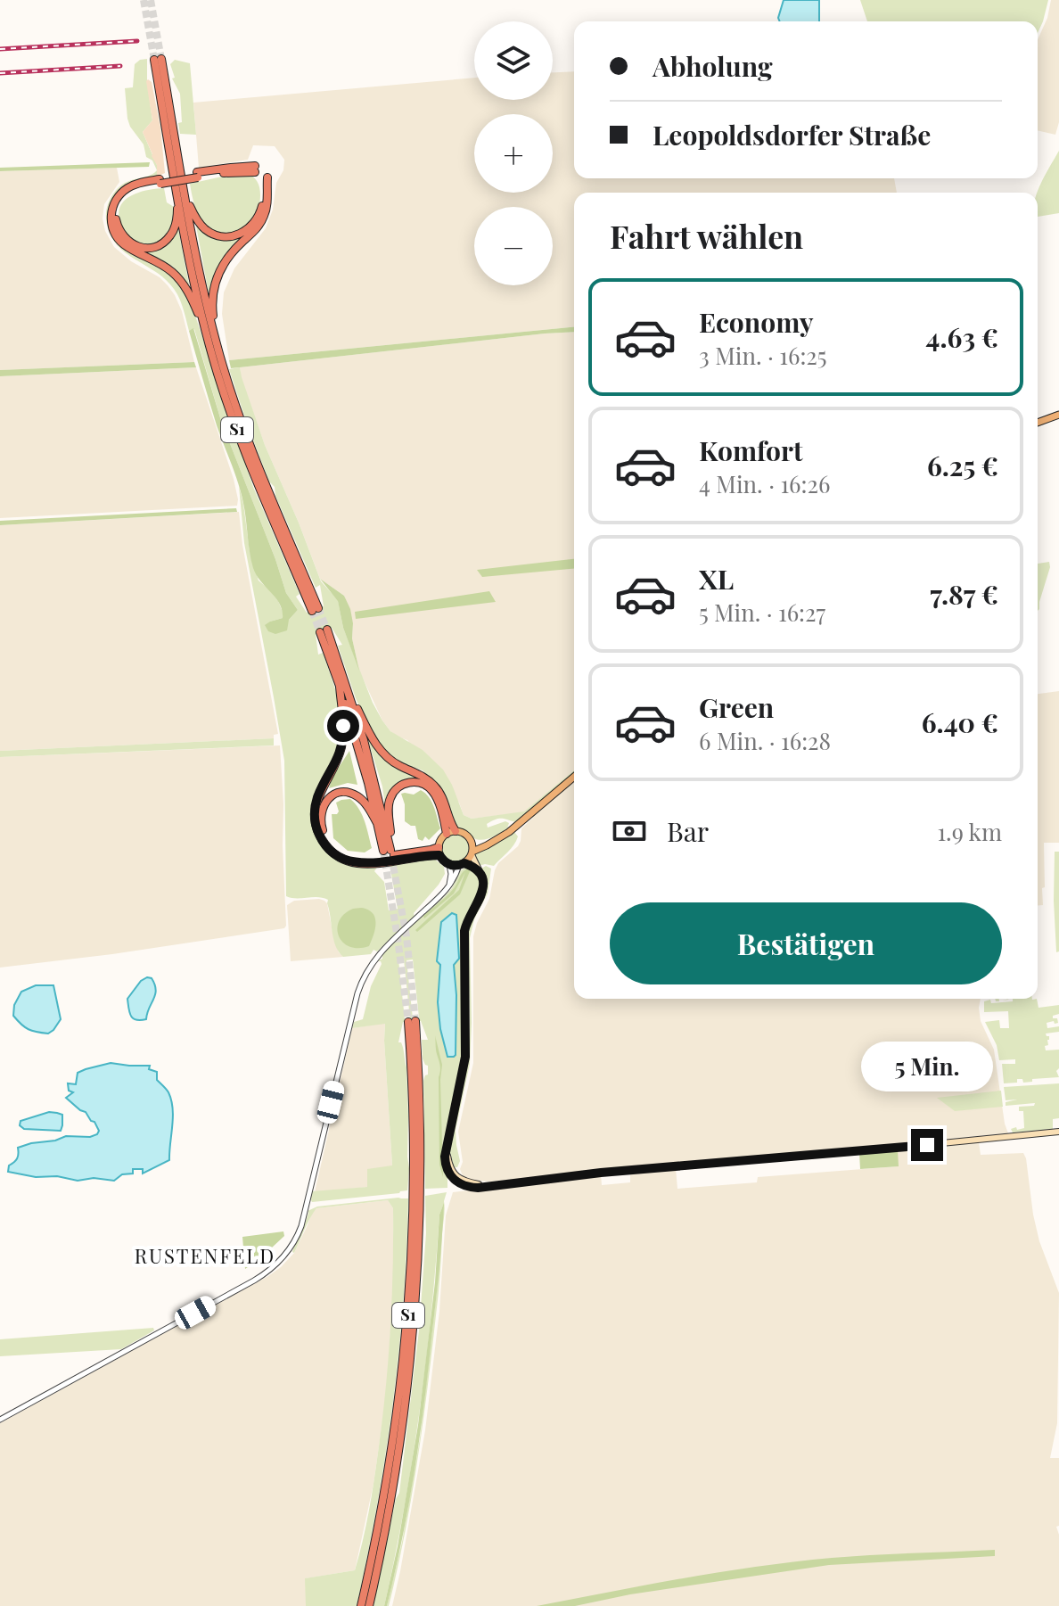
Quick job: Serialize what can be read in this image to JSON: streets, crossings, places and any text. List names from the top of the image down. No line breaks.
{"streets":{"highway":["S1"]},"districts":["RUSTENFELD"],"page":{"map_buttons":["+","−"],"banner":["Abholung","Leopoldsdorfer Straße"],"heading":"Fahrt wählen","list":[{"name":"Economy","note":"3 Min. · 16:25","value":"4.63 €"},{"name":"Komfort","note":"4 Min. · 16:26","value":"6.25 €"},{"name":"XL","note":"5 Min. · 16:27","value":"7.87 €"},{"name":"Green","note":"6 Min. · 16:28","value":"6.40 €"}],"pay":["Bar","1.9 km"],"buttons":"Bestätigen","bubble":"5 Min."}}
